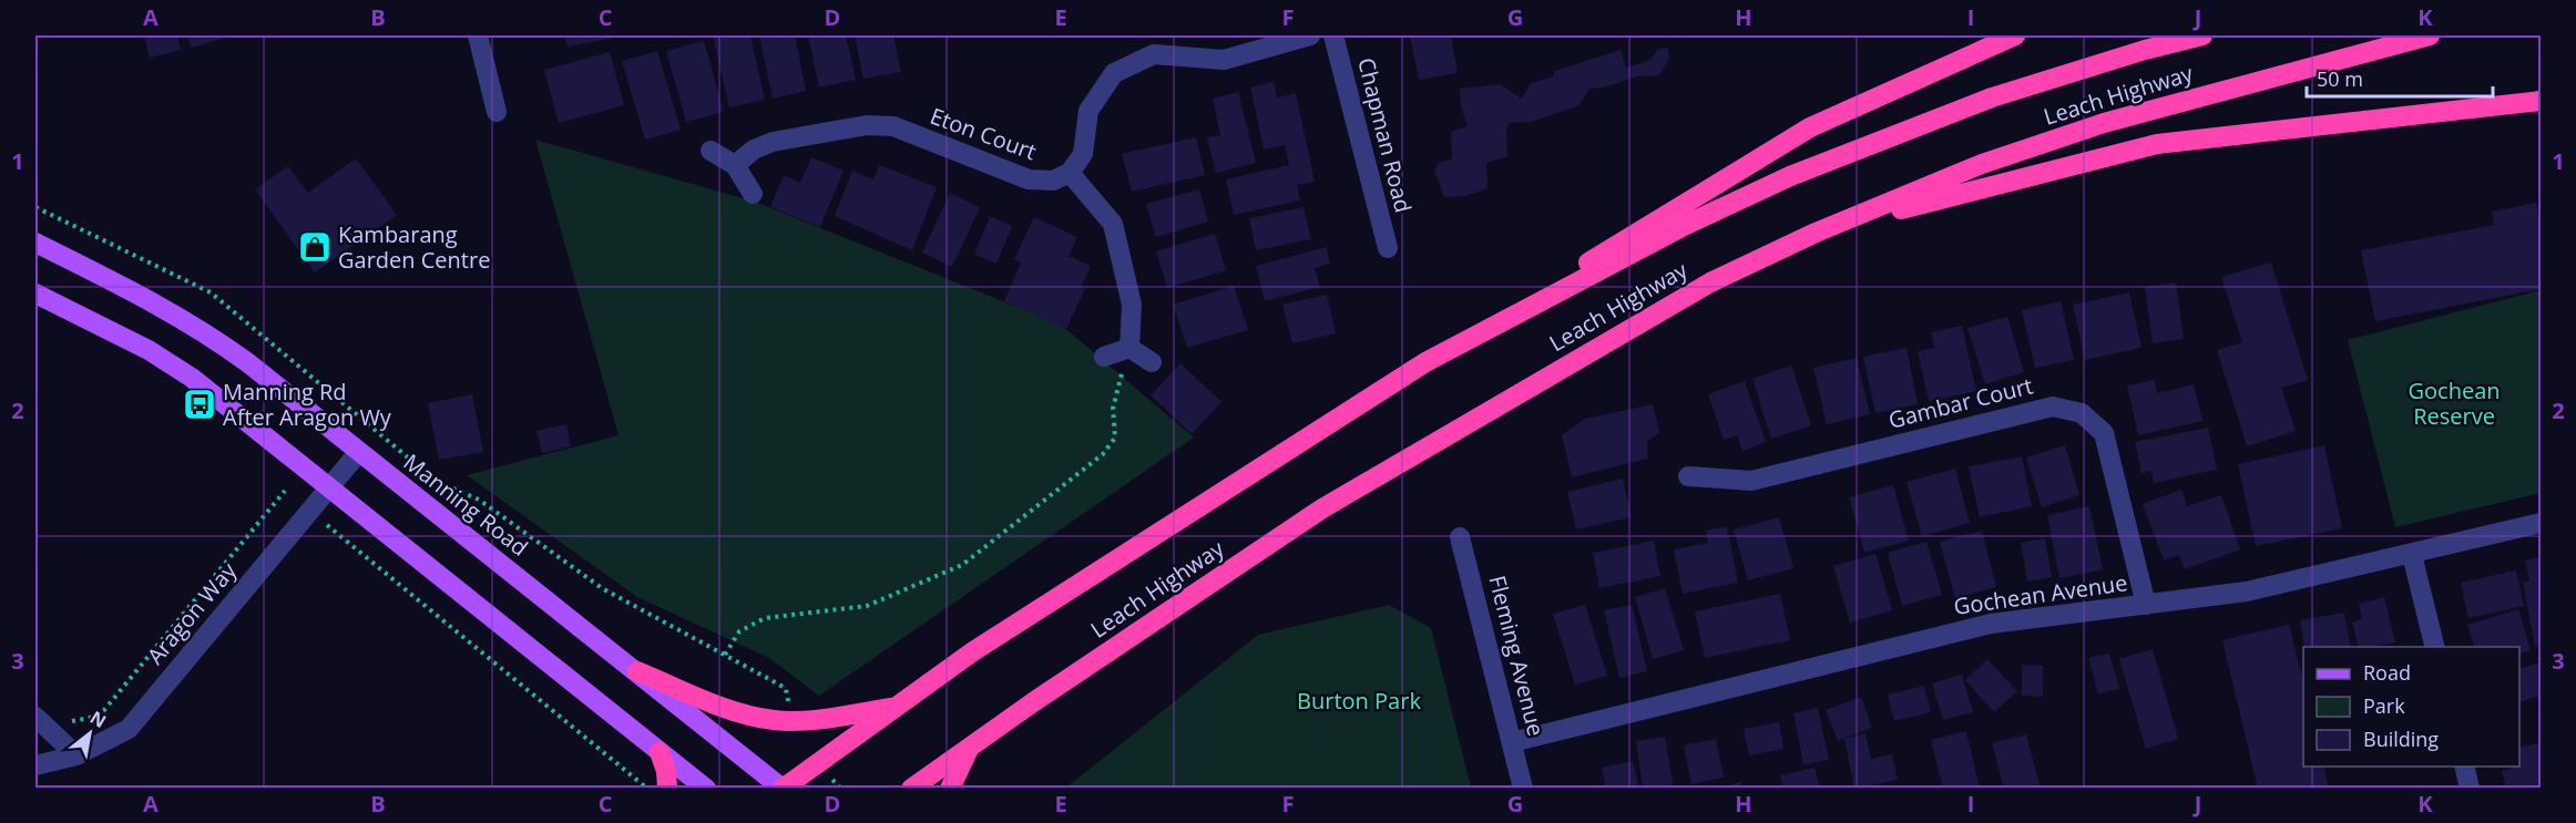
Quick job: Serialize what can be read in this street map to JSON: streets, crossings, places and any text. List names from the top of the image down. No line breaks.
{"streets":{"highway":["Leach Highway"],"main road":["Manning Road"],"street":["Eton Court","Chapman Road","Gambar Court","Gochean Avenue","Aragon Way","Fleming Avenue"]},"crossings":[["Leach Highway","Manning Road"],["Gambar Court","Gochean Avenue"],["Manning Road","Aragon Way"],["Gochean Avenue","Fleming Avenue"]],"parks":["Gochean Reserve","Burton Park"],"places":{"shop":["Kambarang Garden Centre"],"bus stop":["Manning Rd After Aragon Wy"]},"legend":["Road","Park","Building"],"scale_bar":"50 m","north":"top right","grid":{"columns":["A","B","C","D","E","F","G","H","I","J","K"],"rows":["1","2","3"]}}
